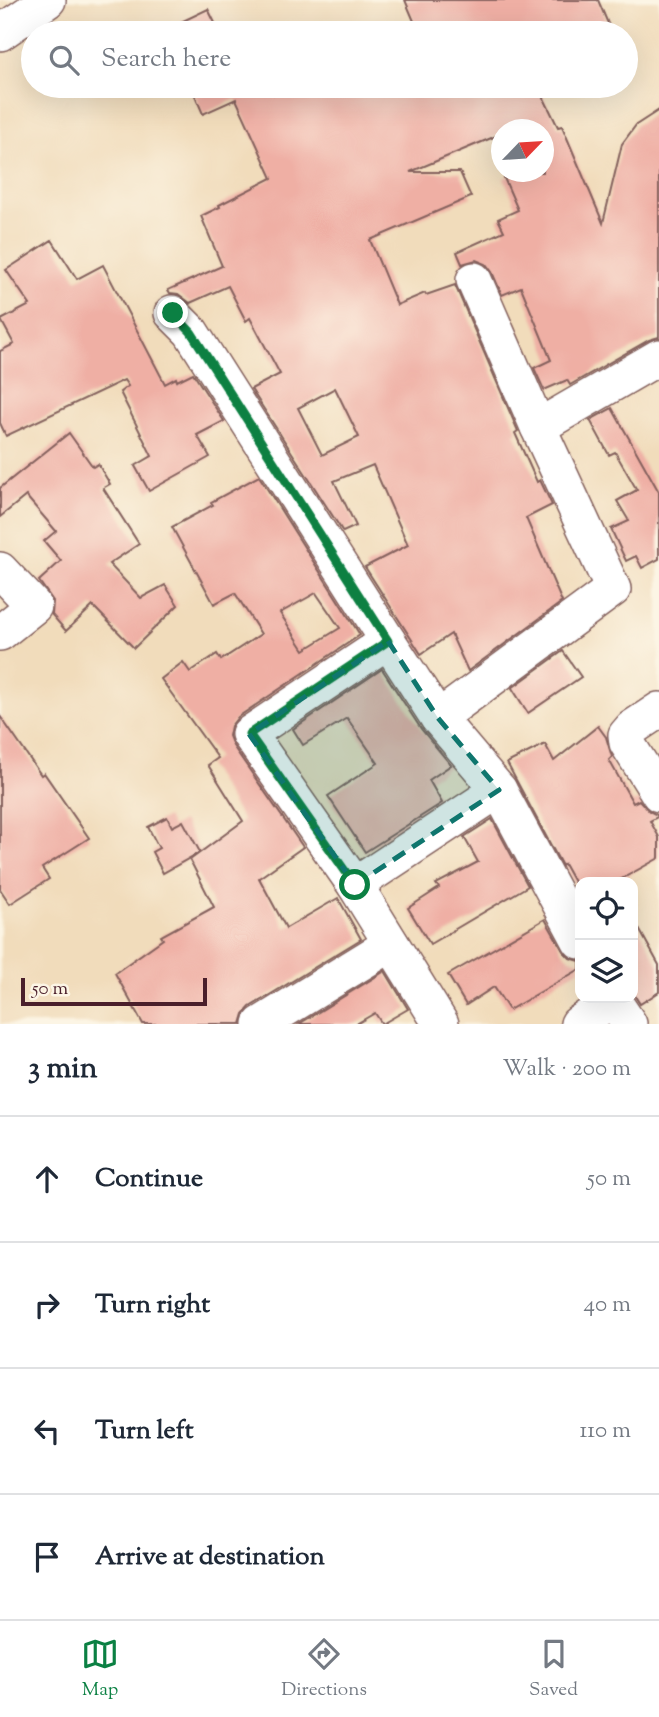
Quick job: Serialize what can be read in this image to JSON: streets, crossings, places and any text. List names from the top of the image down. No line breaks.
{"scale_bar":"50 m","north":"top right","page":{"search":"Search here","scale":"50 m","heading":["3 min","Walk · 200 m"],"list":[["Continue","50 m"],["Turn right","40 m"],["Turn left","110 m"],"Arrive at destination"],"nav":["Map","Directions","Saved"]}}
